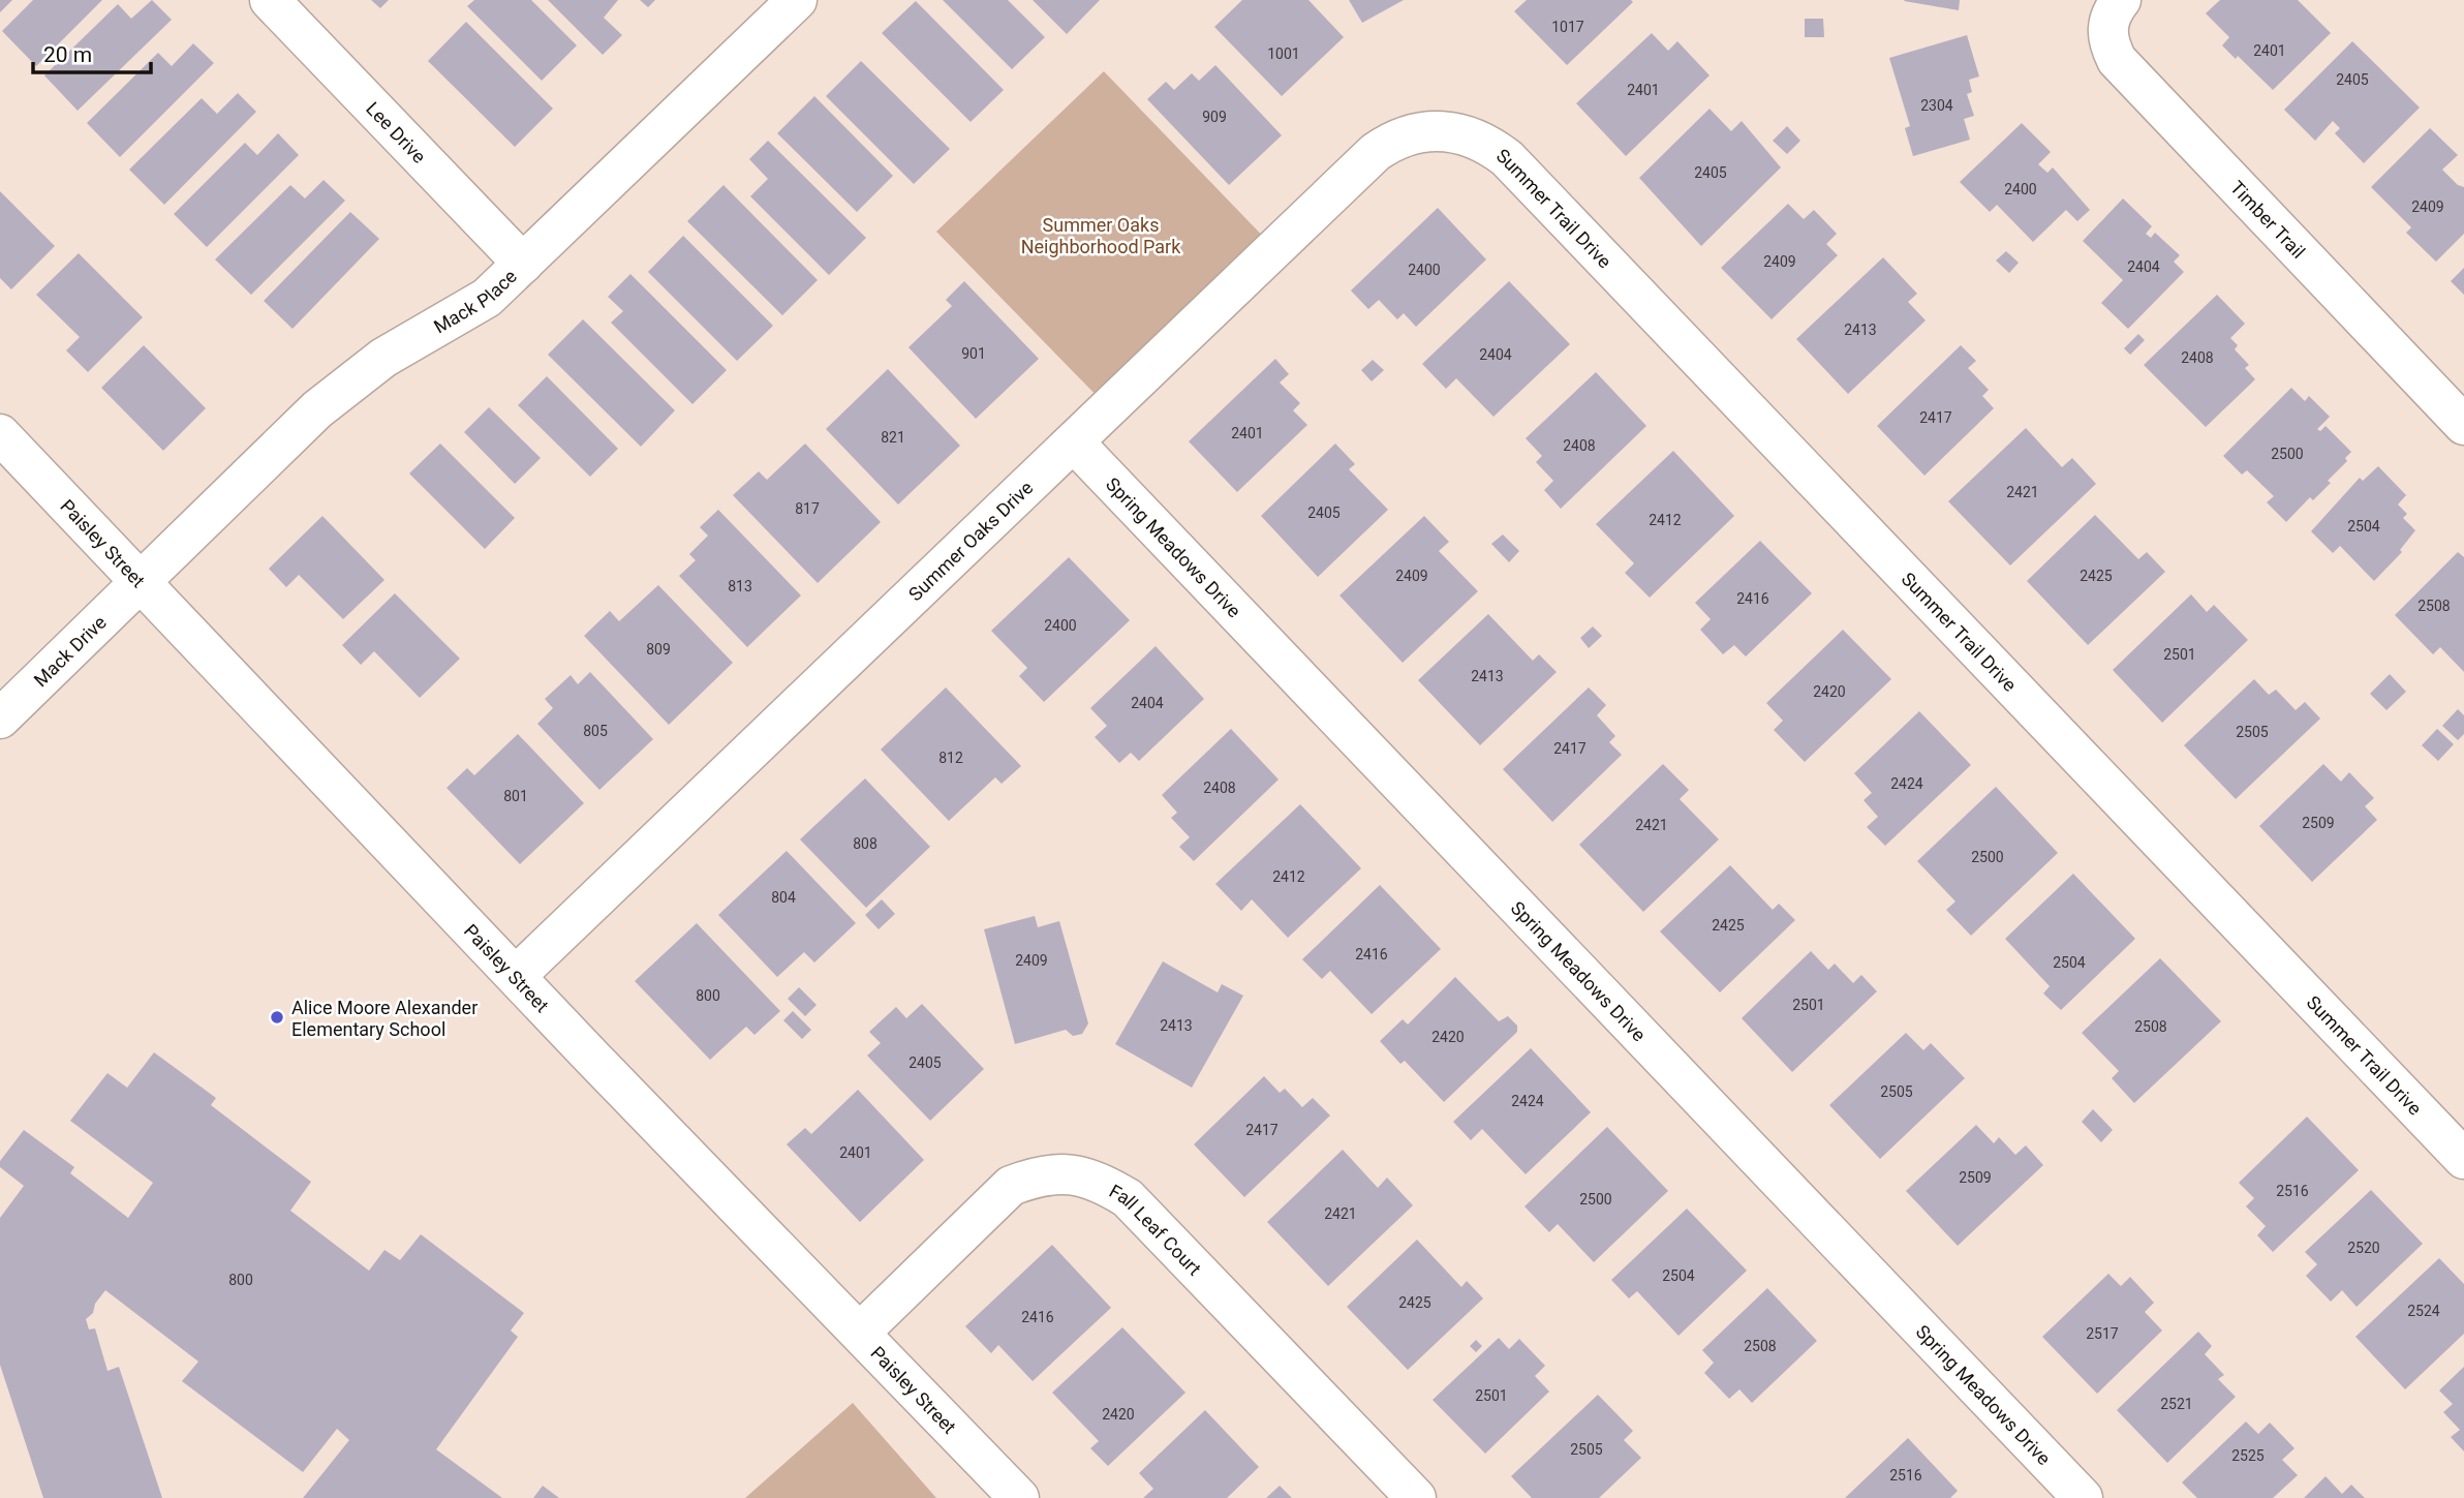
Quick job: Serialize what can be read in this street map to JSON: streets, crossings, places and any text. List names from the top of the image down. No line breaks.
{"streets":{"street":["Lee Drive","Summer Trail Drive","Timber Trail","Mack Place","Summer Oaks Drive","Paisley Street","Spring Meadows Drive","Mack Drive","Fall Leaf Court"]},"crossings":[["Lee Drive","Mack Place"],["Summer Trail Drive","Summer Oaks Drive"],["Mack Place","Paisley Street"],["Mack Place","Mack Drive"],["Summer Oaks Drive","Paisley Street"],["Summer Oaks Drive","Spring Meadows Drive"],["Paisley Street","Mack Drive"],["Paisley Street","Fall Leaf Court"]],"parks":["Summer Oaks Neighborhood Park"],"places":["Alice Moore Alexander Elementary School"],"house_numbers":["1017","2401","1001","2405","2401","2304","909","2405","2400","2409","2409","2404","2400","2413","901","2404","2408","2417","2401","821","2408","2500","2421","817","2405","2412","2504","2409","2425","813","2416","2508","2400","809","2501","2413","2420","2404","805","2505","2417","812","2424","2408","801","2509","2421","808","2500","2412","804","2425","2416","2409","2504","800","2501","2413","2508","2420","2405","2505","2424","2417","2401","2509","2516","2500","2421","2520","2504","800","2425","2524","2416","2517","2508","2501","2521","2420","2505","2525","2516"],"scale_bar":"20 m"}
